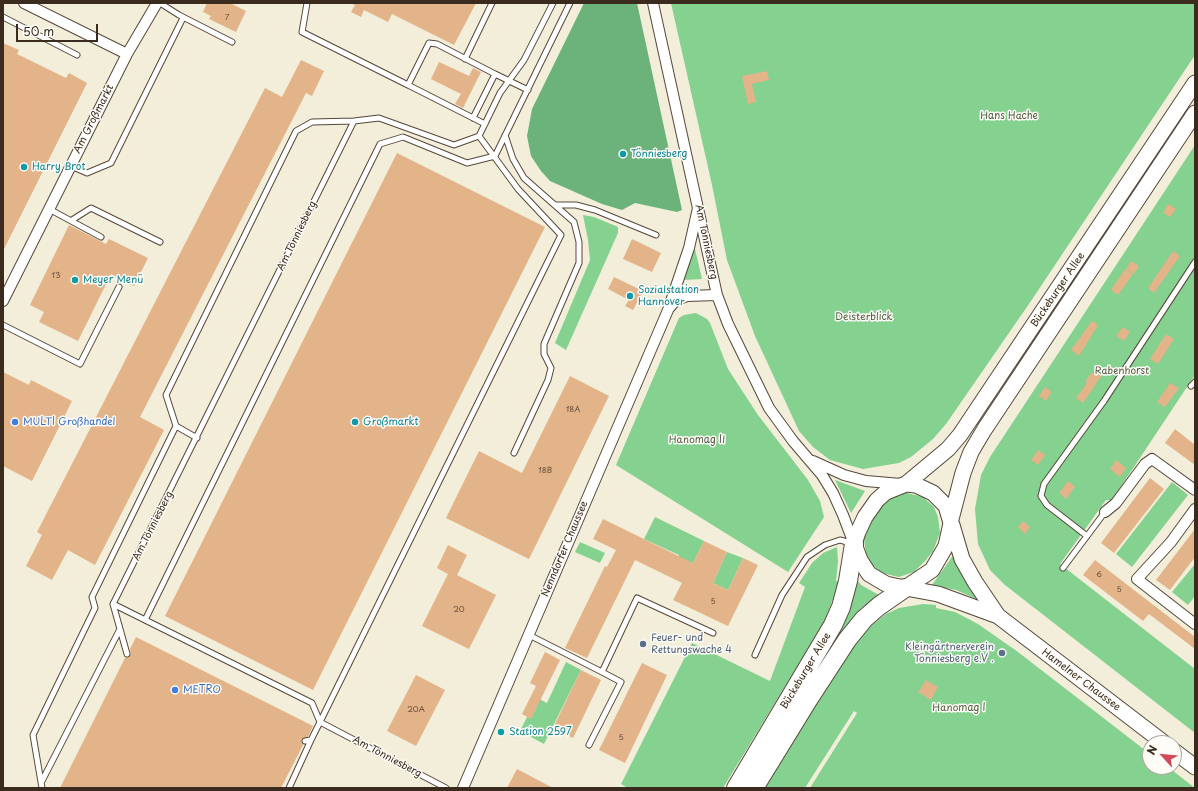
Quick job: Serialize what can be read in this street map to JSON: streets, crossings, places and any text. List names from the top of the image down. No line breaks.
{"streets":{"highway":["Bückeburger Allee"],"main road":["Hamelner Chaussee"],"street":["Am Großmarkt","Am Tönniesberg","Nenndorfer Chaussee"]},"crossings":[["Am Tönniesberg","Bückeburger Allee"],["Am Tönniesberg","Nenndorfer Chaussee"],["Am Tönniesberg","Hamelner Chaussee"],["Bückeburger Allee","Hamelner Chaussee"]],"parks":["Hans Hache","Deisterblick","Rabenhorst","Hanomag II","Hanomag I"],"places":["Tönniesberg","Harry Brot","Meyer Menü","Sozialstation Hannover","MULTI Großhandel","Großmarkt","Feuer- und Rettungswache 4","Kleingärtnerverein Tönniesberg e.V .","METRO","Station 2597"],"house_numbers":["7","13","18A","18B","6","5","5","20","20A","5"],"scale_bar":"50 m","north":"top left"}
